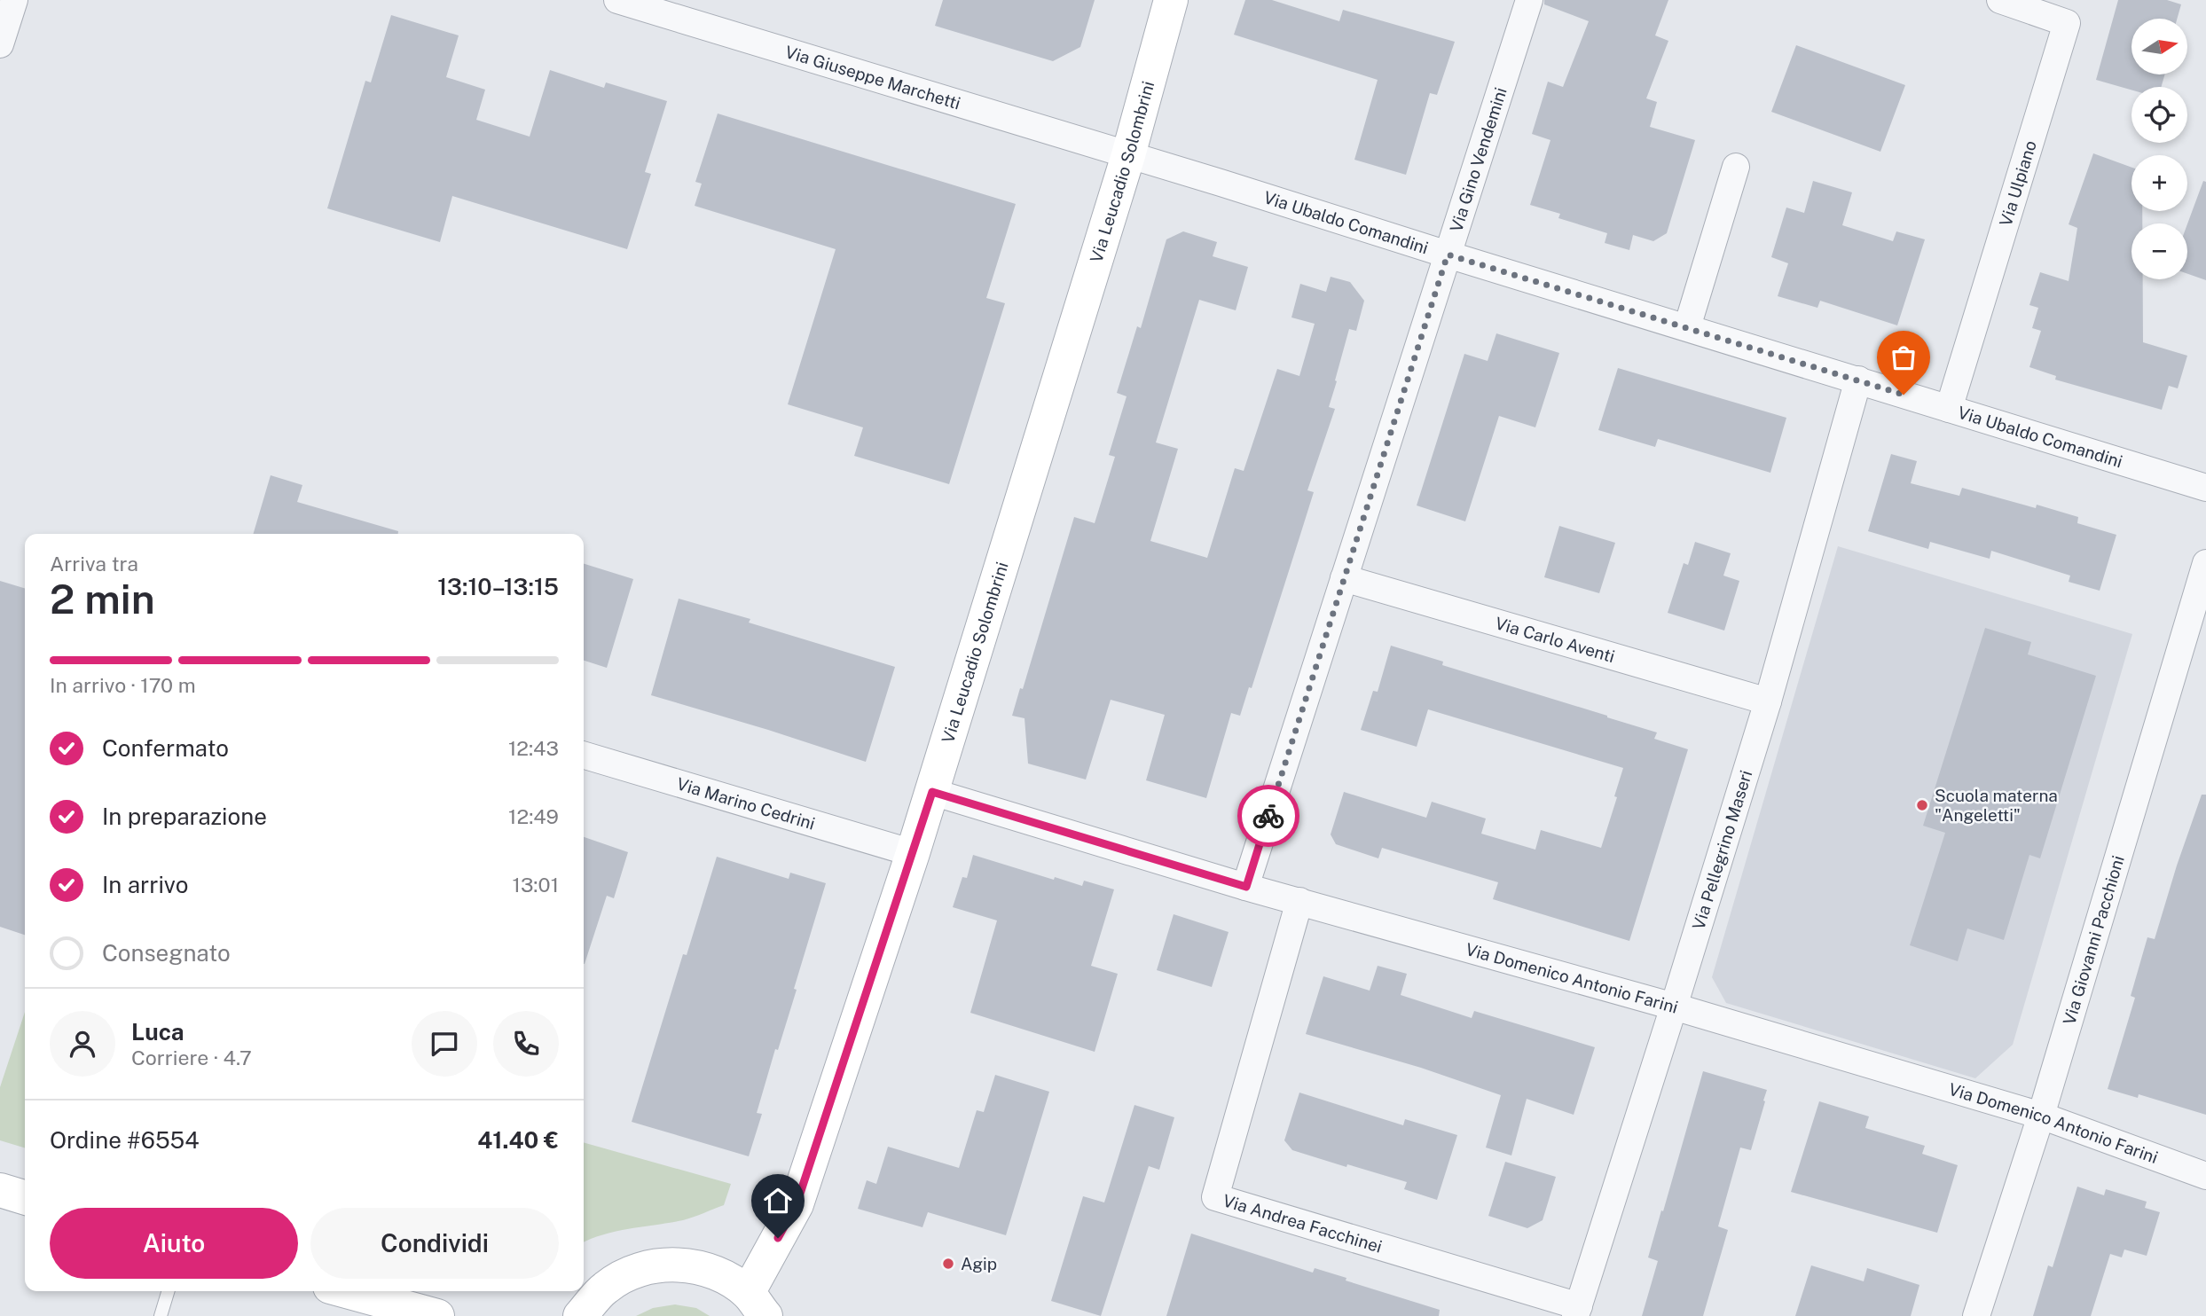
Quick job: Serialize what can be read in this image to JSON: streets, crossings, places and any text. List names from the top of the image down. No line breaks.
{"streets":{"street":["Via Giuseppe Marchetti","Via Gino Vendemini","Via Leucadio Solombrini","Via Ulpiano","Via Ubaldo Comandini","Via Carlo Aventi","Via Marino Cedrini","Via Pellegrino Maseri","Via Giovanni Pacchioni","Via Domenico Antonio Farini","Via Andrea Facchinei"]},"crossings":[["Via Giuseppe Marchetti","Via Leucadio Solombrini"],["Via Giuseppe Marchetti","Via Ubaldo Comandini"],["Via Gino Vendemini","Via Ubaldo Comandini"],["Via Gino Vendemini","Via Carlo Aventi"],["Via Gino Vendemini","Via Domenico Antonio Farini"],["Via Leucadio Solombrini","Via Ubaldo Comandini"],["Via Leucadio Solombrini","Via Marino Cedrini"],["Via Leucadio Solombrini","Via Domenico Antonio Farini"],["Via Ulpiano","Via Ubaldo Comandini"],["Via Ubaldo Comandini","Via Pellegrino Maseri"],["Via Carlo Aventi","Via Pellegrino Maseri"],["Via Pellegrino Maseri","Via Domenico Antonio Farini"],["Via Pellegrino Maseri","Via Andrea Facchinei"],["Via Giovanni Pacchioni","Via Domenico Antonio Farini"],["Via Domenico Antonio Farini","Via Andrea Facchinei"]],"places":["Scuola materna \"Angeletti\"","Agip"],"north":"right","page":{"map_buttons":["+","−"],"heading":["2 min","Arriva tra","13:10–13:15"],"panel":["Luca","Corriere · 4.7","Ordine #6554","41.40 €"],"bar":"In arrivo · 170 m","list":[["Confermato","12:43"],["In preparazione","12:49"],["In arrivo","13:01"],"Consegnato"],"buttons":["Aiuto","Condividi"]}}
